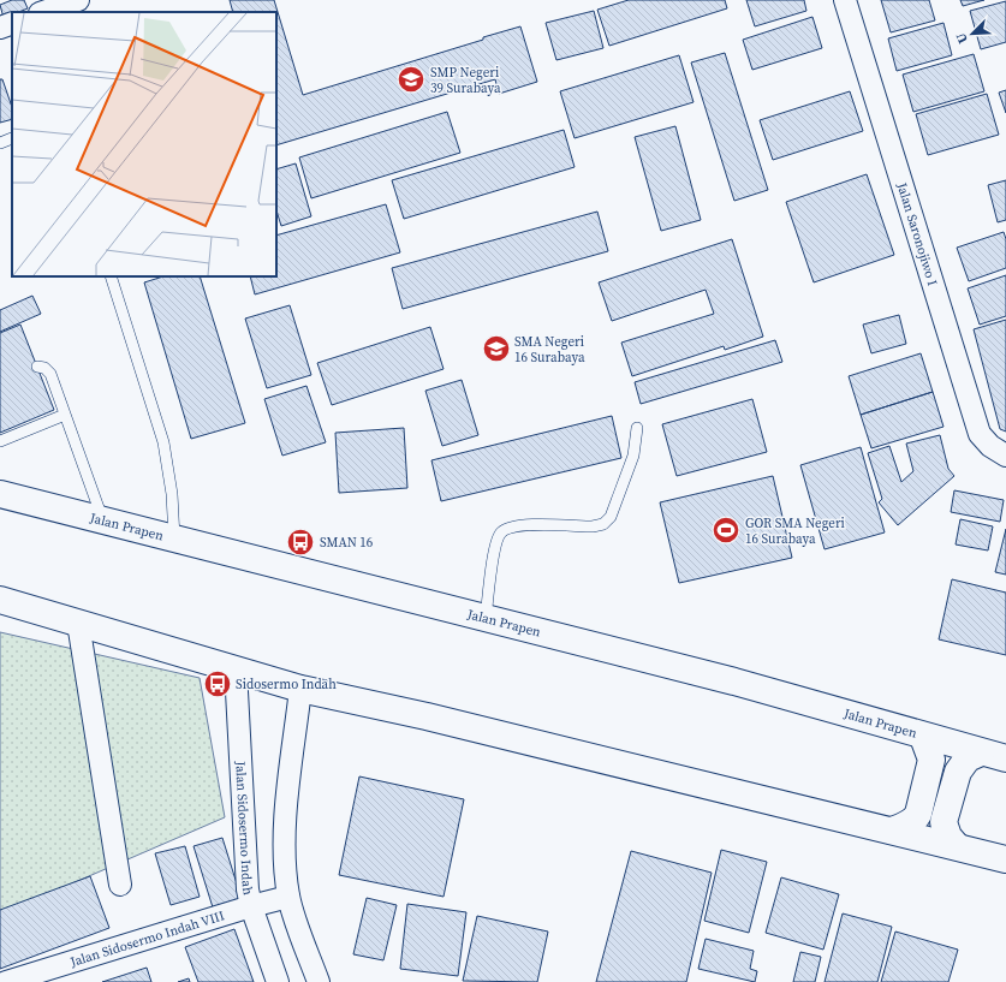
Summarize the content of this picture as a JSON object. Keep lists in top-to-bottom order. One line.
{"streets":{"main road":["Jalan Prapen"],"street":["Jalan Saronojiwo I","Jalan Sidosermo Indah","Jalan Sidosermo Indah VIII"]},"crossings":[["Jalan Sidosermo Indah","Jalan Sidosermo Indah VIII"]],"places":{"school or university":["SMP Negeri 39 Surabaya","SMA Negeri 16 Surabaya"],"sports":["GOR SMA Negeri 16 Surabaya"],"bus stop":["SMAN 16","Sidosermo Indah"]},"north":"bottom left"}
